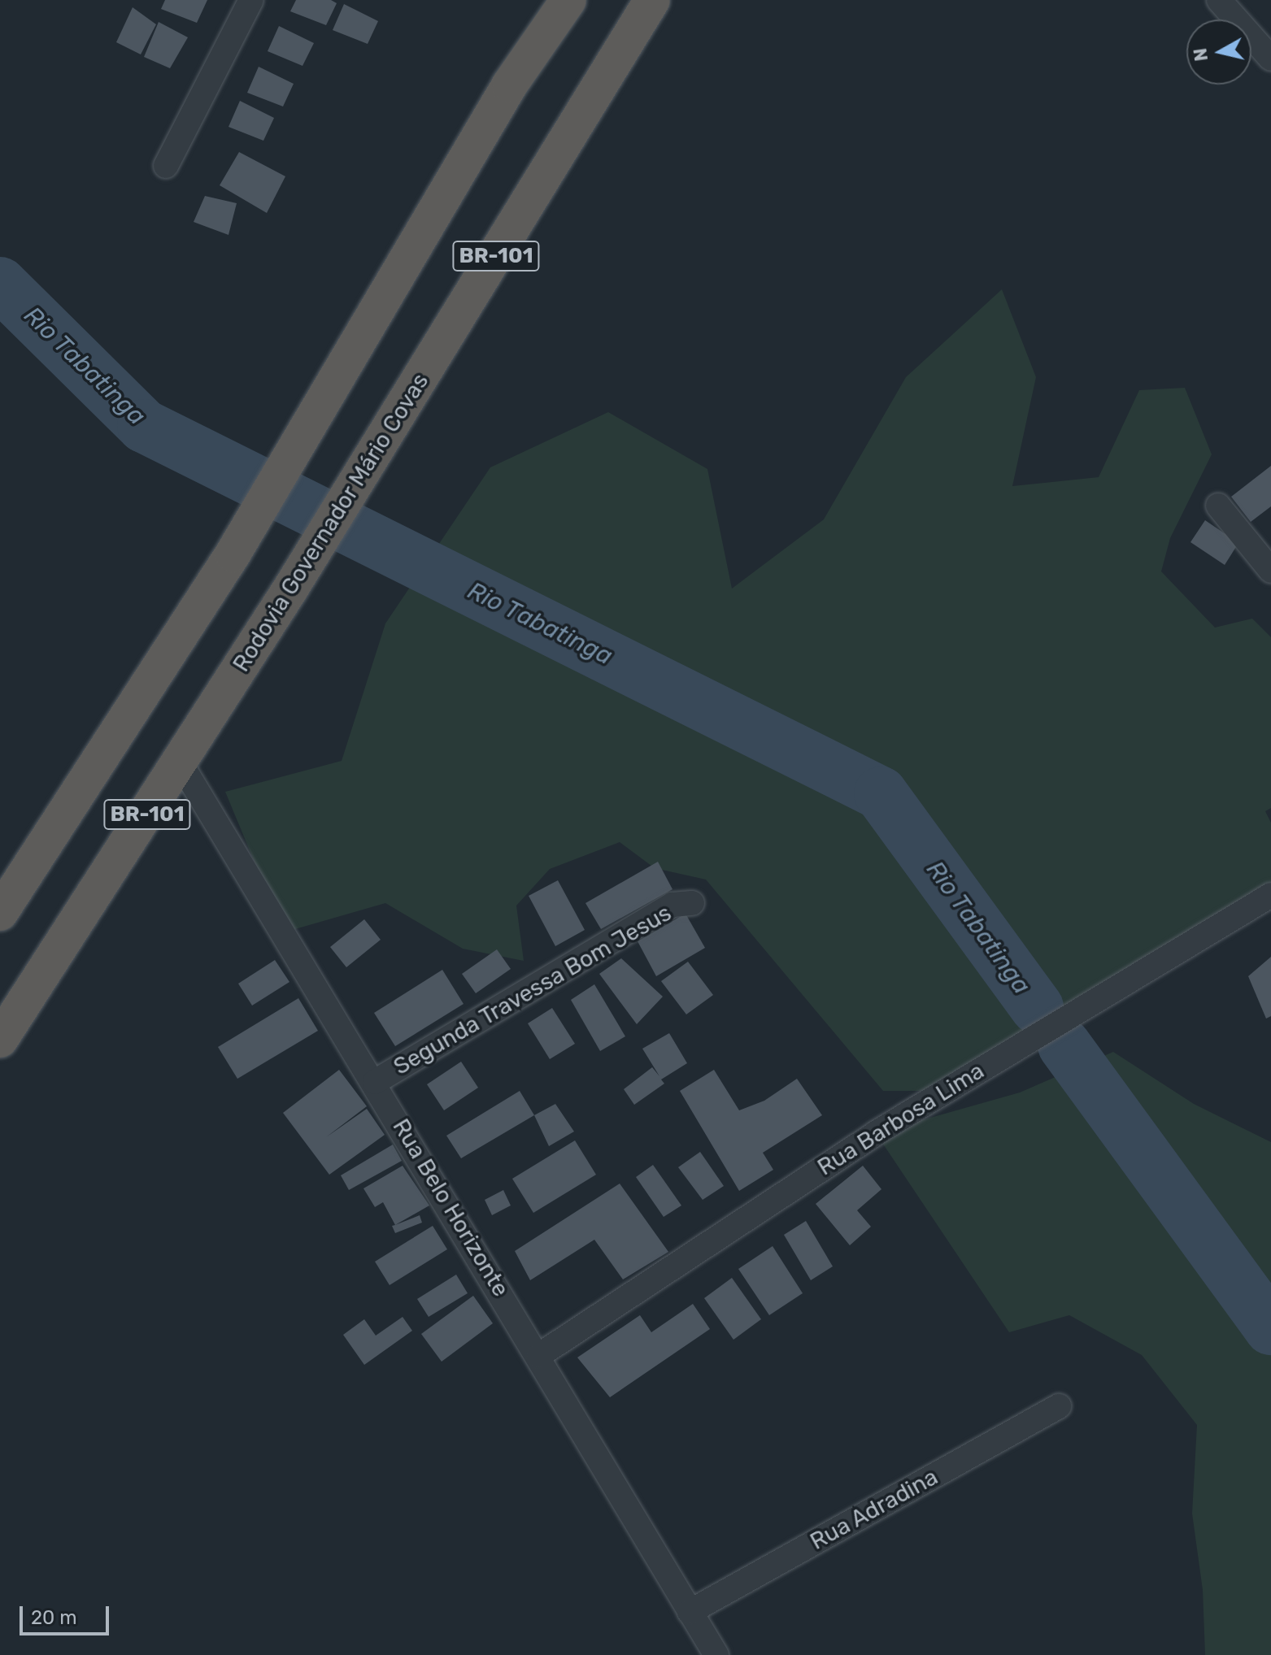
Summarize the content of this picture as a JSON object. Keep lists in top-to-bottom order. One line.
{"streets":{"highway":["BR-101","Rodovia Governador Mário Covas"],"street":["Segunda Travessa Bom Jesus","Rua Barbosa Lima","Rua Belo Horizonte","Rua Adradina"]},"crossings":[["Rodovia Governador Mário Covas","Rua Belo Horizonte"],["Segunda Travessa Bom Jesus","Rua Belo Horizonte"],["Rua Barbosa Lima","Rua Belo Horizonte"],["Rua Belo Horizonte","Rua Adradina"]],"water":["Rio Tabatinga"],"scale_bar":"20 m","north":"left"}
